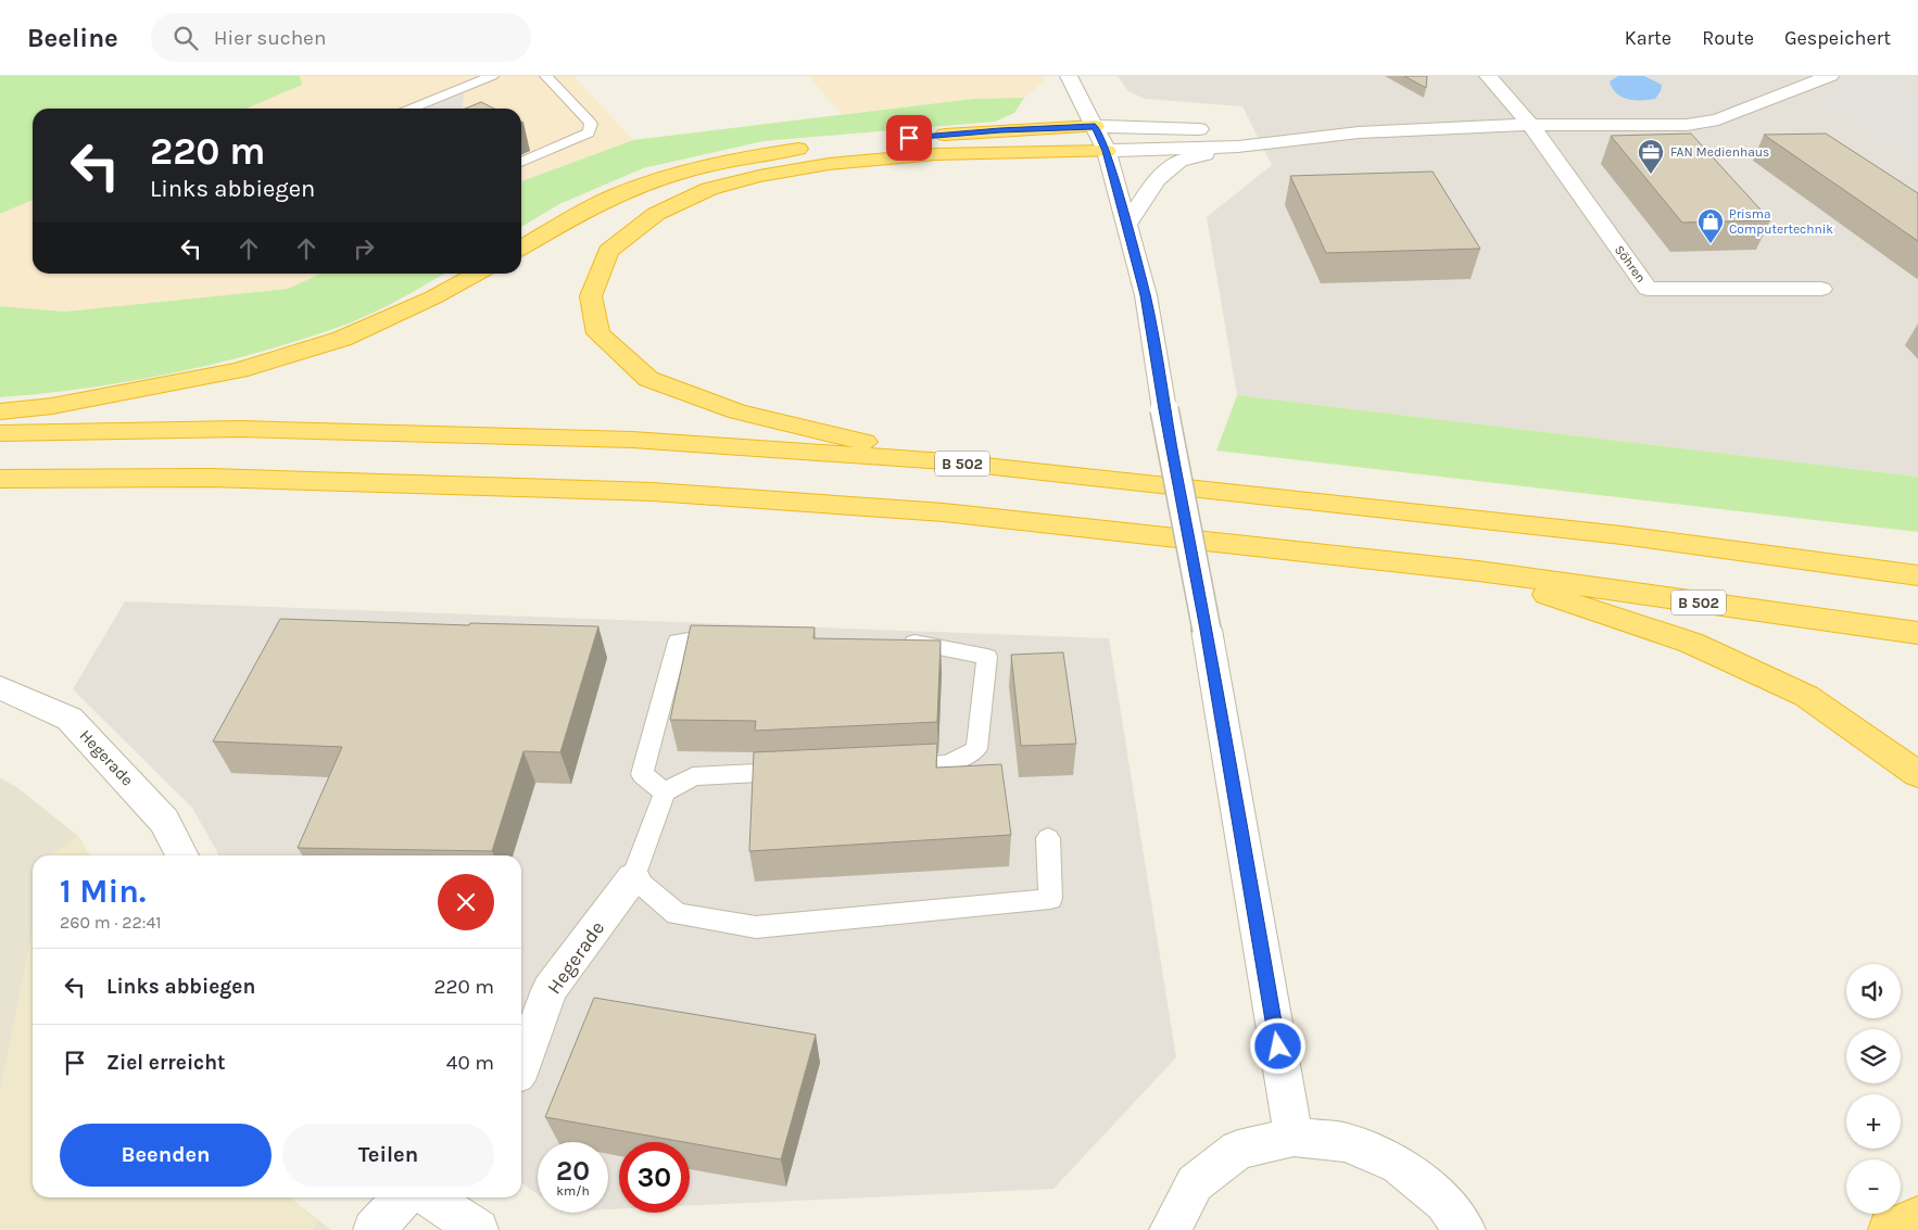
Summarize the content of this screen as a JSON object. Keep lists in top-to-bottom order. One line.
{"streets":{"highway":["B 502"],"street":["Söhren","Hegerade"]},"places":{"office":["FAN Medienhaus"],"shop":["Prisma Computertechnik"]},"page":{"header":"Beeline","search":"Hier suchen","nav":["Karte","Route","Gespeichert"],"turn":["220 m","Links abbiegen"],"heading":["1 Min.","260 m · 22:41"],"list":[{"name":"Links abbiegen","value":"220 m"},{"name":"Ziel erreicht","value":"40 m"}],"map_buttons":["+","−"],"buttons":["Beenden","Teilen"],"speed":"20 km/h","limit":"30"}}
